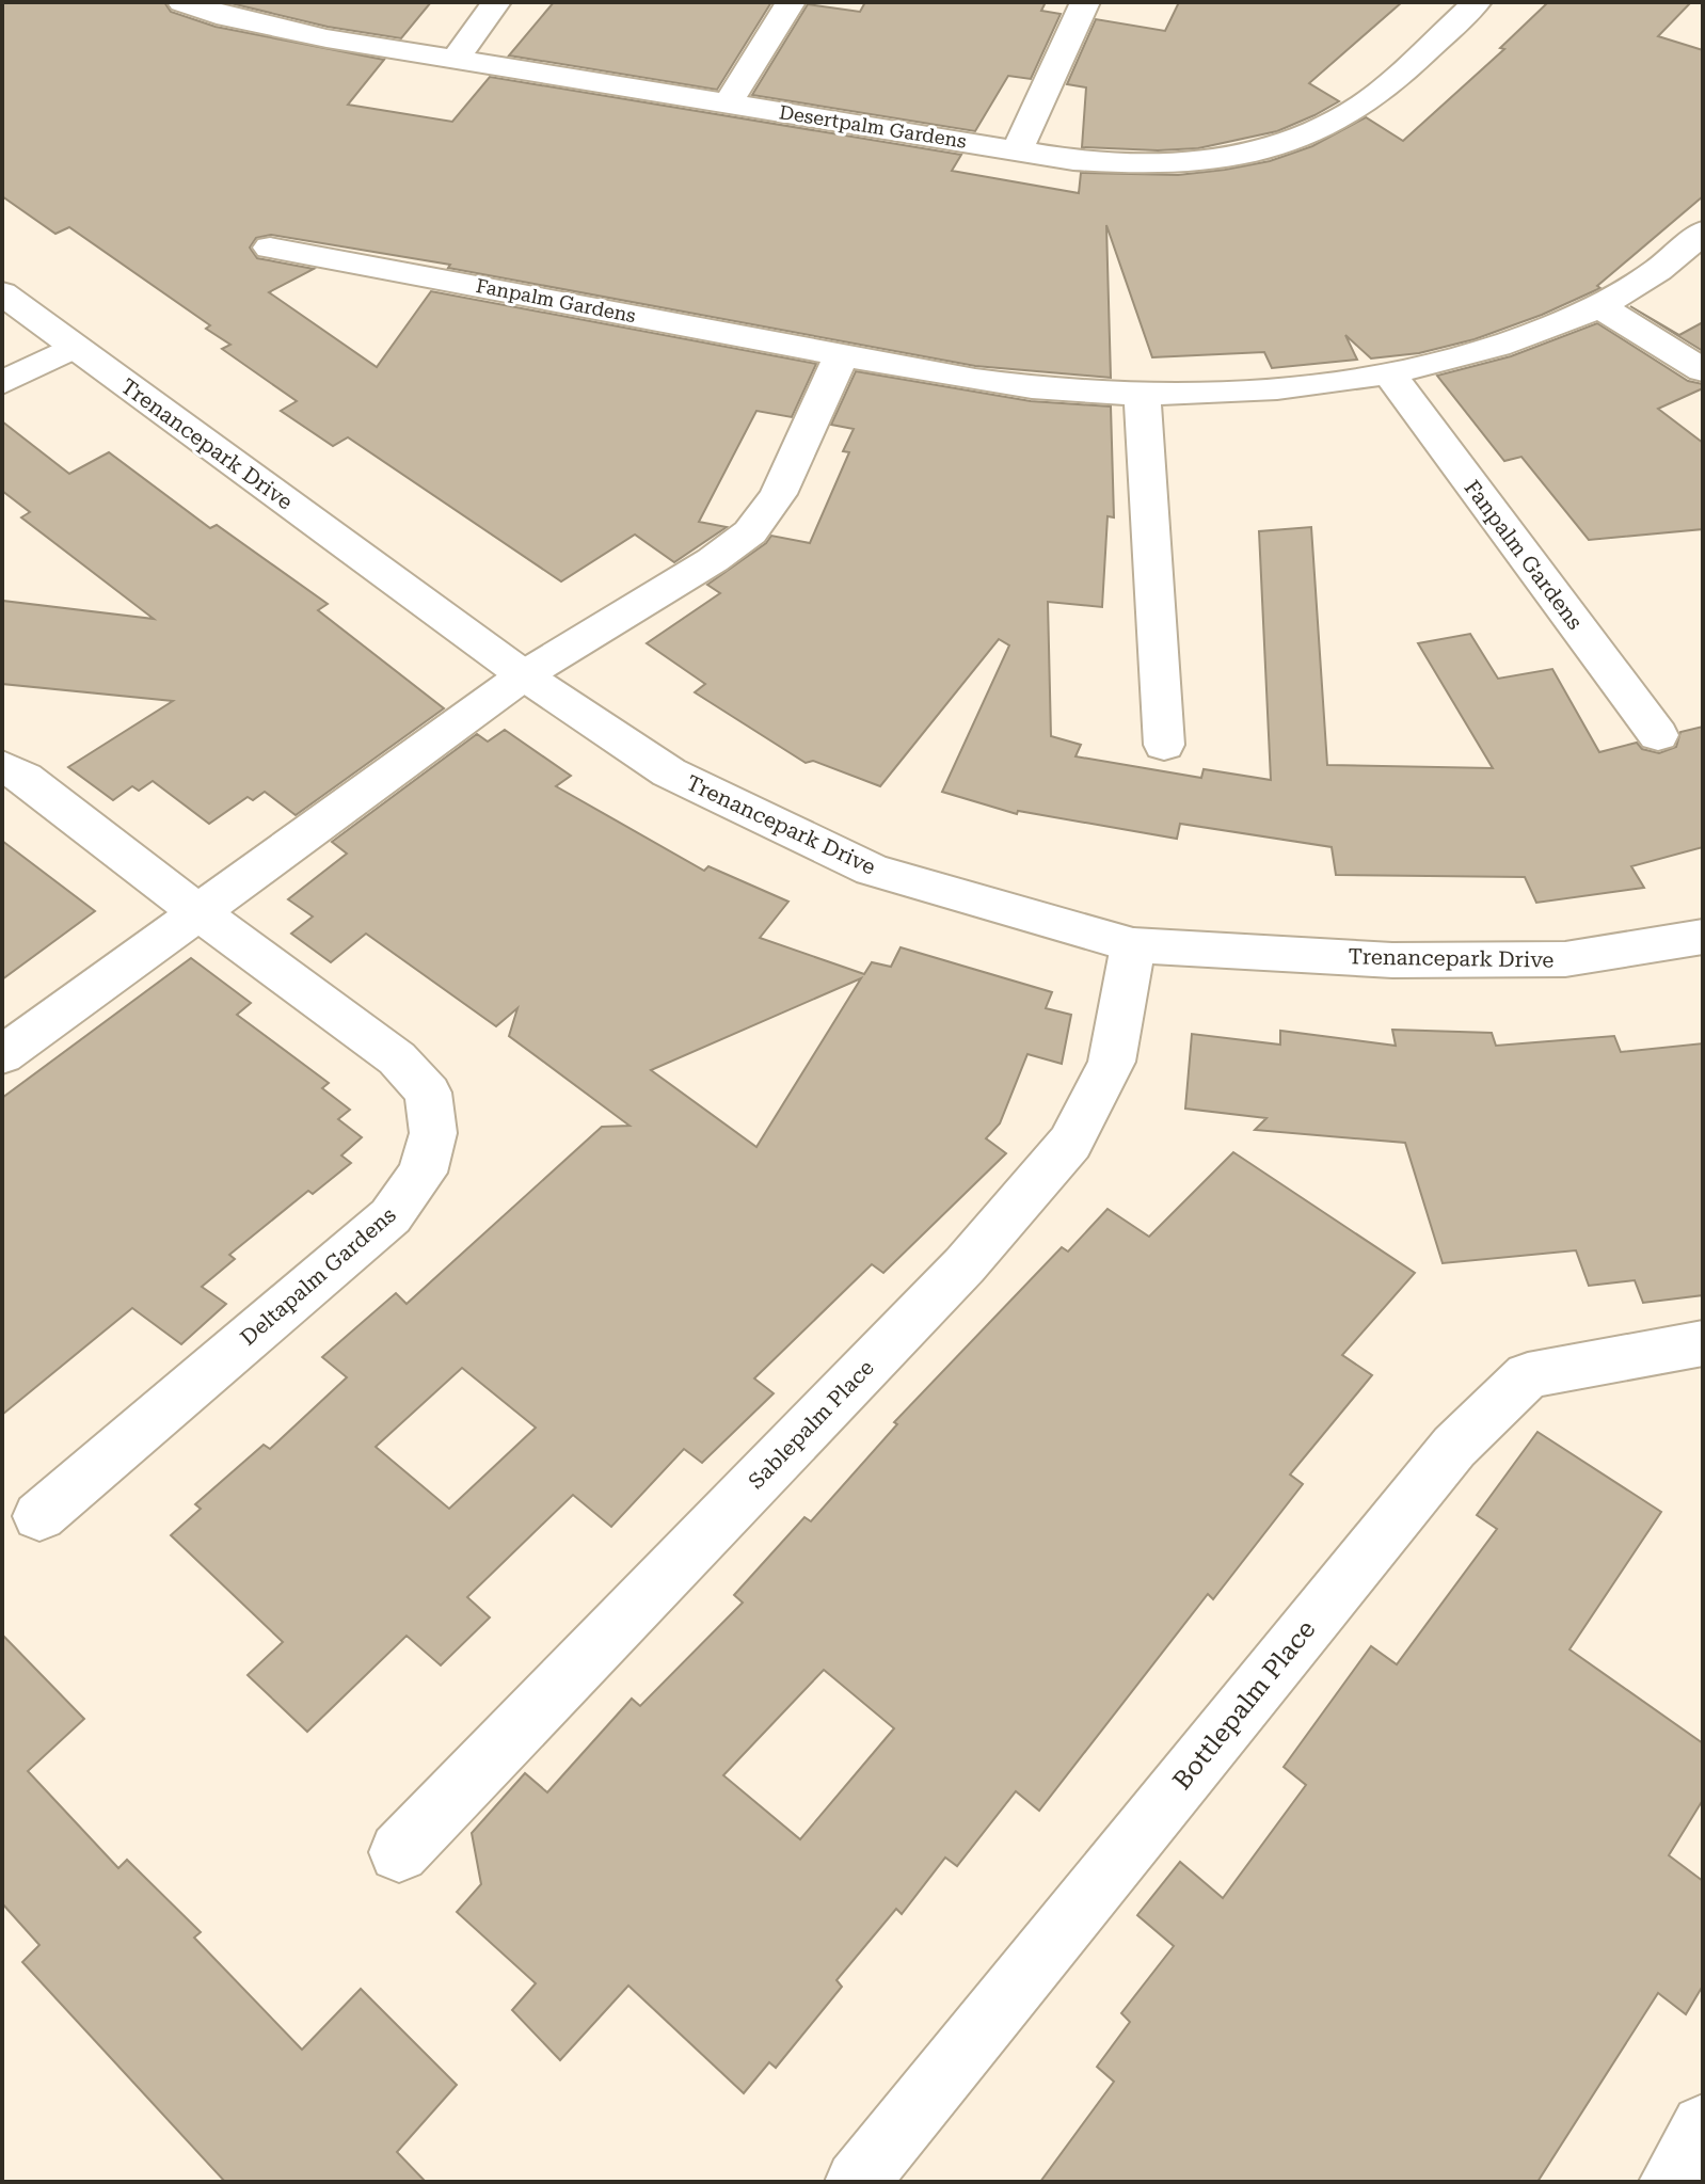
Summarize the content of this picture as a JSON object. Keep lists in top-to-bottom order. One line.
{"streets":{"street":["Desertpalm Gardens","Fanpalm Gardens","Trenancepark Drive","Deltapalm Gardens","Sablepalm Place","Bottlepalm Place"]},"crossings":[["Trenancepark Drive","Sablepalm Place"]]}
